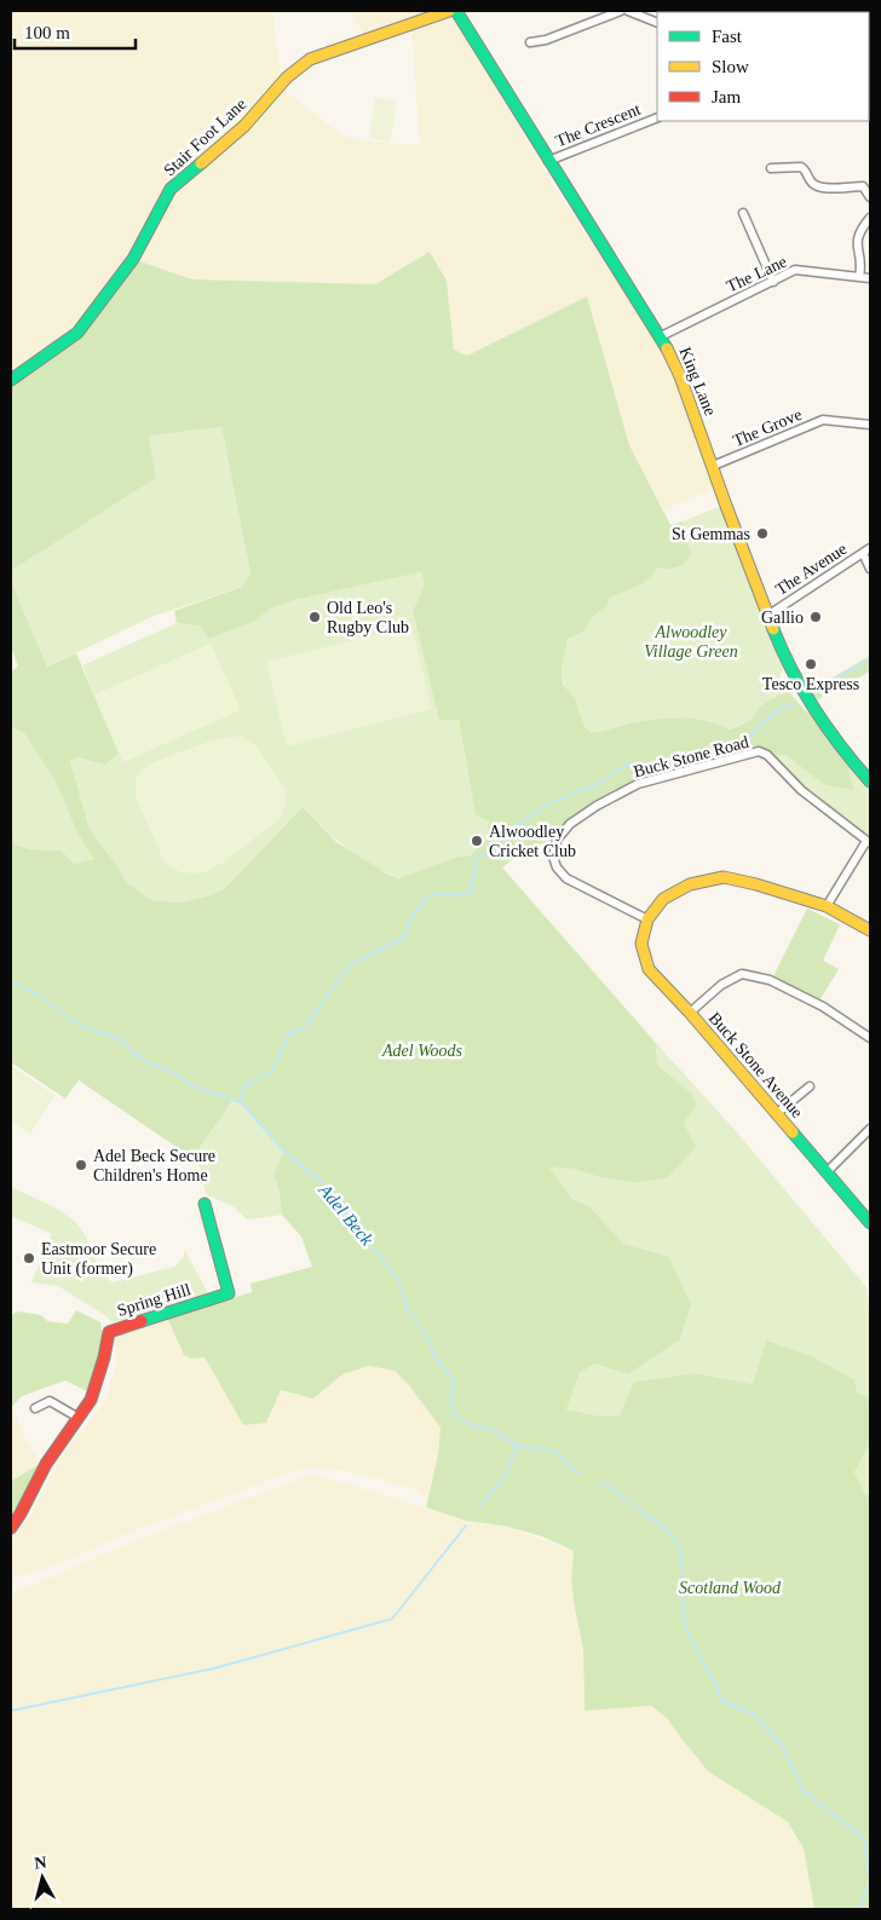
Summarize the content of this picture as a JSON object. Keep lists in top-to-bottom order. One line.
{"streets":{"street":["The Crescent","Stair Foot Lane","The Lane","King Lane","The Grove","The Avenue","Buck Stone Road","Buck Stone Avenue","Spring Hill"]},"crossings":[["The Crescent","King Lane"],["The Lane","King Lane"],["King Lane","The Grove"],["King Lane","The Avenue"],["Buck Stone Road","Buck Stone Avenue"]],"water":["Adel Beck"],"parks":["Alwoodley Village Green","Adel Woods","Scotland Wood"],"places":["St Gemmas","Old Leo's Rugby Club","Gallio","Tesco Express","Alwoodley Cricket Club","Adel Beck Secure Children's Home","Eastmoor Secure Unit (former)"],"legend":["Fast","Slow","Jam"],"scale_bar":"100 m","north":"top"}
